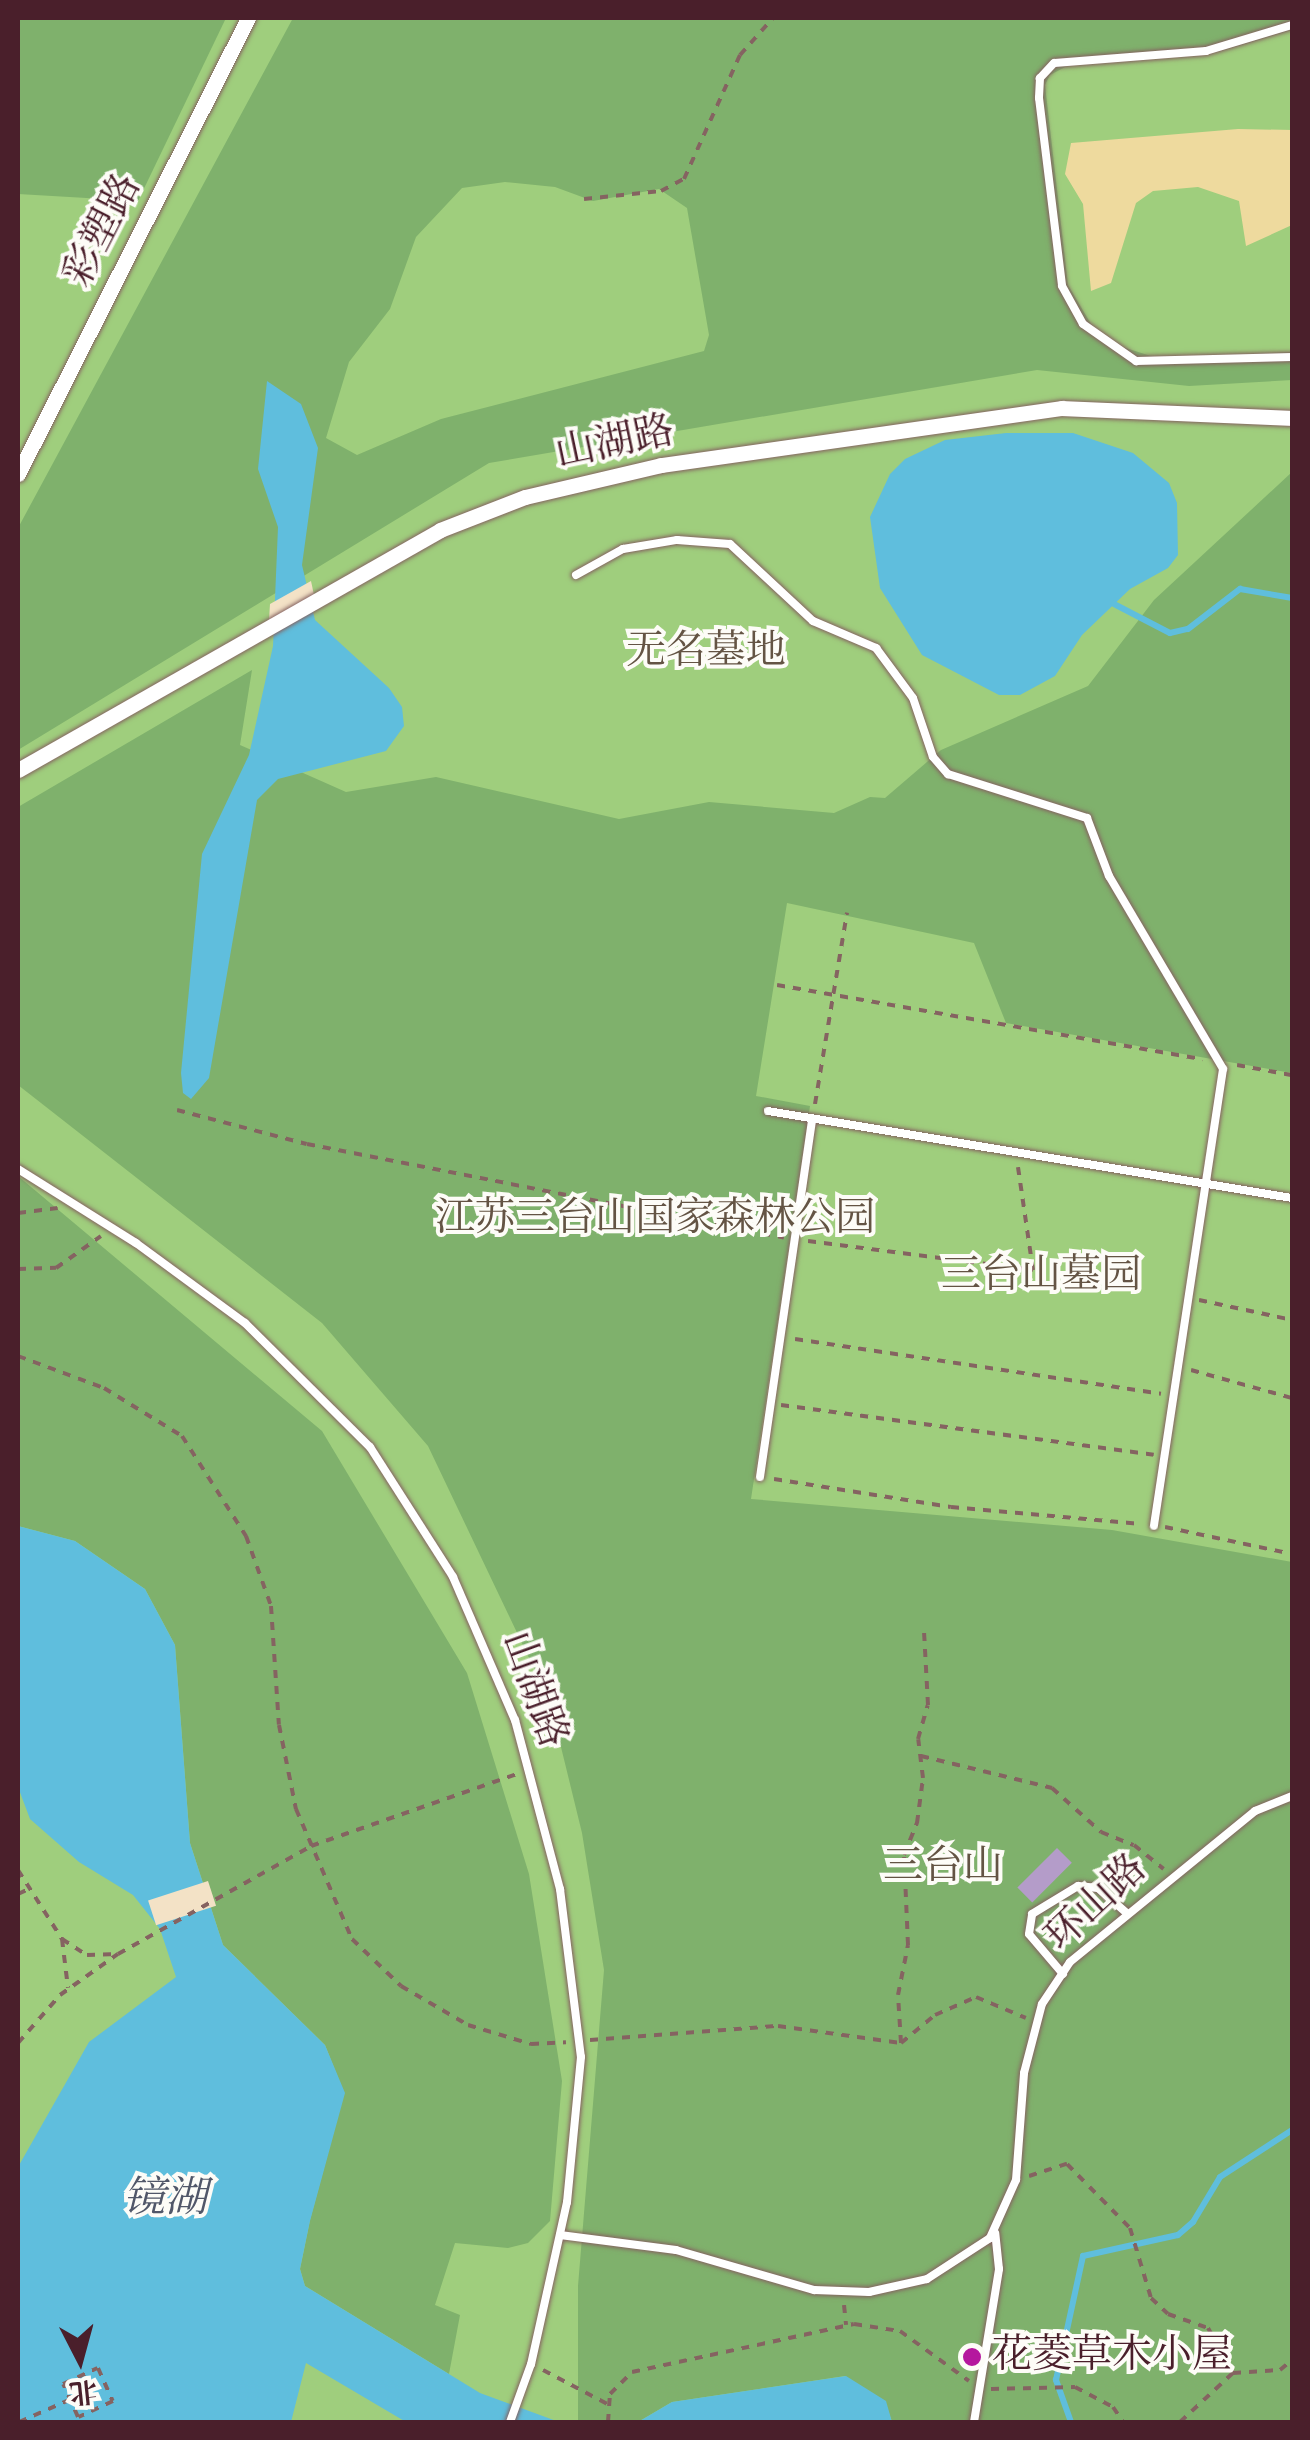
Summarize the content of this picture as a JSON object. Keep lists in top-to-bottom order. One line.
{"streets":{"street":["彩塑路","山湖路"],"lane":["环山路"]},"crossings":[["山湖路","环山路"]],"water":["镜湖"],"parks":["无名墓地","江苏三台山国家森林公园","三台山墓园","三台山"],"places":["花菱草木小屋"],"north":"bottom"}
